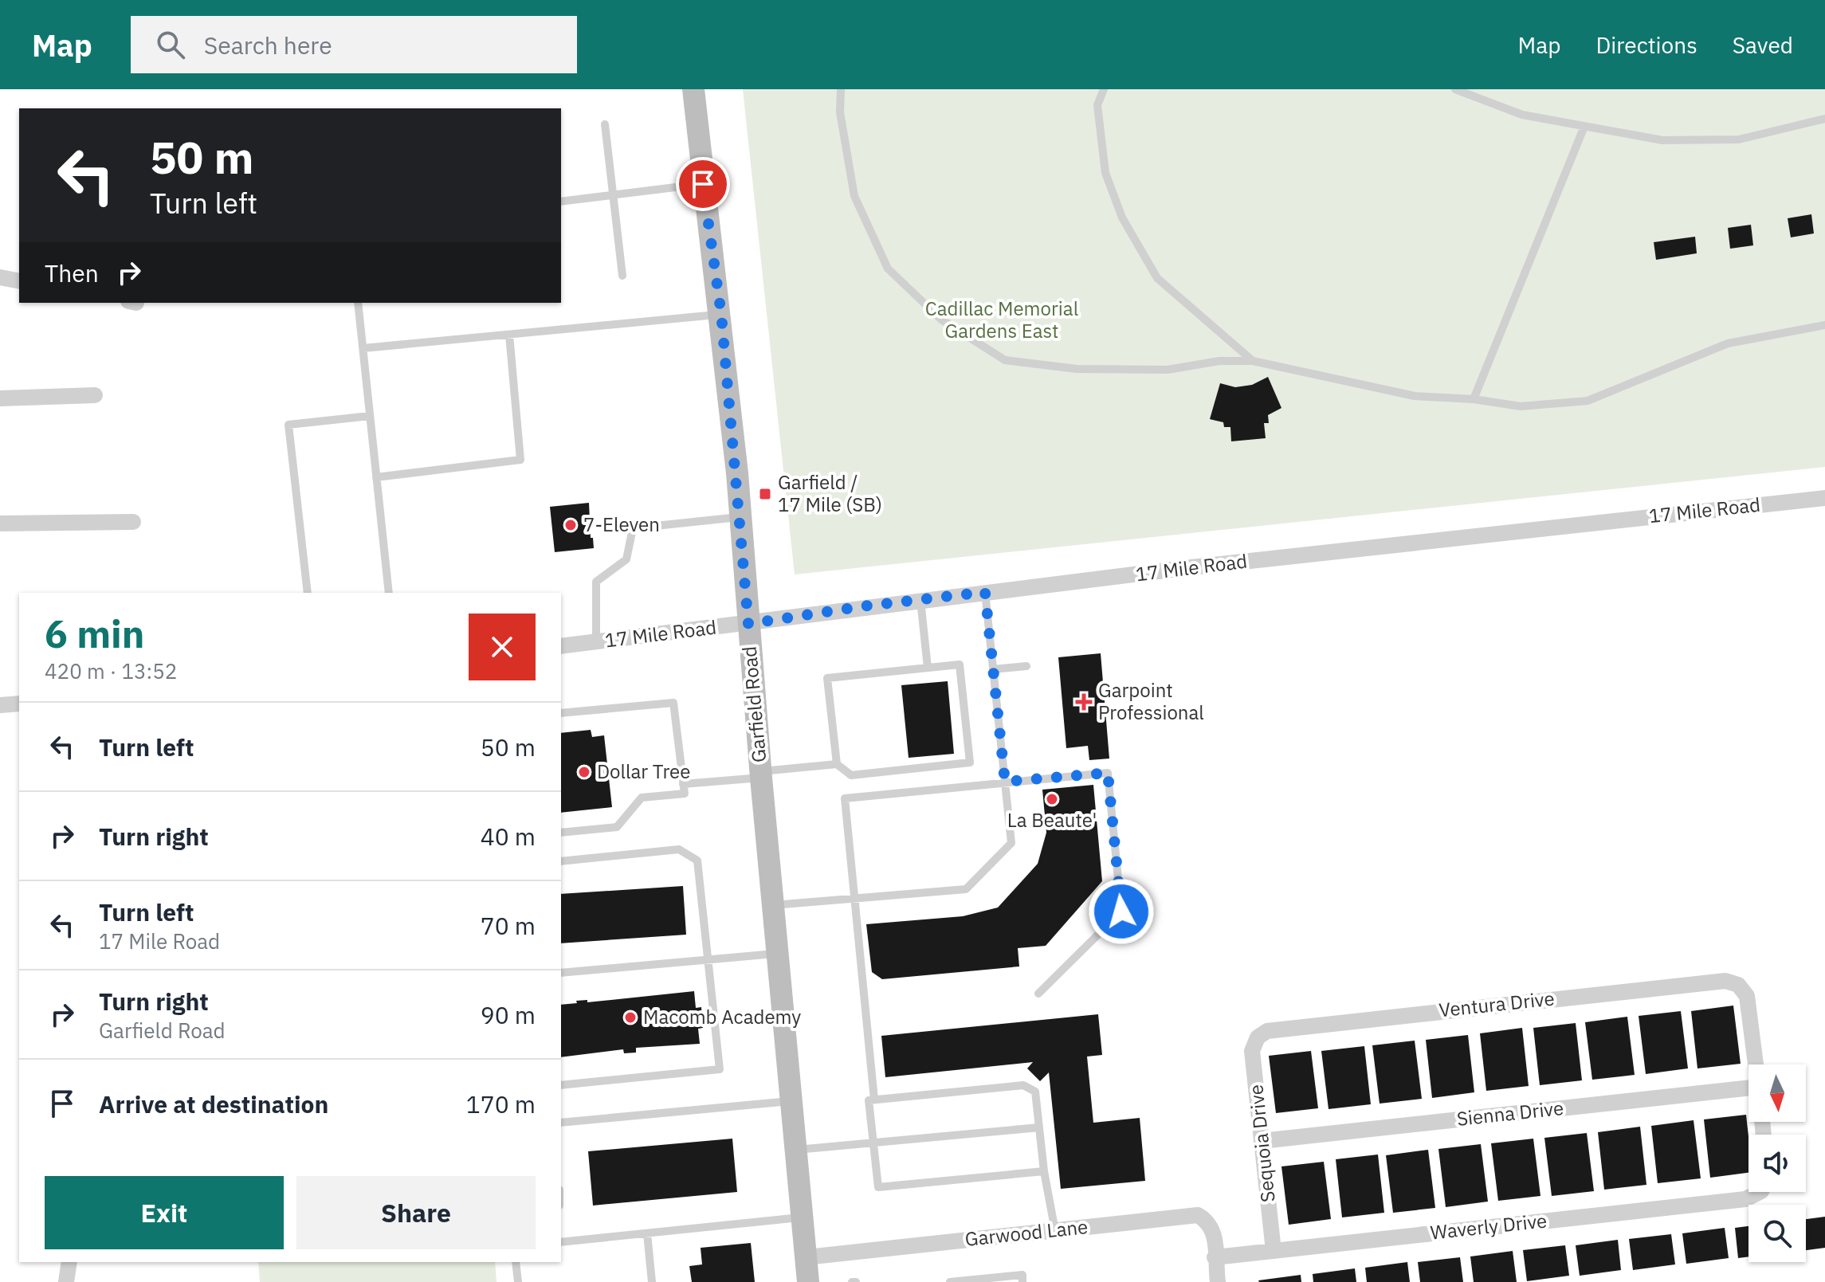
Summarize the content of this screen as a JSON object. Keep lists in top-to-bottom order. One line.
{"streets":{"main road":["Garfield Road"],"street":["17 Mile Road","Ventura Drive","Sienna Drive","Sequoia Drive","Waverly Drive","Garwood Lane"]},"crossings":[["17 Mile Road","Garfield Road"],["Garfield Road","Garwood Lane"],["Ventura Drive","Sequoia Drive"],["Sienna Drive","Sequoia Drive"],["Sequoia Drive","Waverly Drive"],["Waverly Drive","Garwood Lane"]],"parks":["Cadillac Memorial Gardens East"],"places":{"transit":["Garfield / 17 Mile (SB)"],"other":["7-Eleven","Dollar Tree","La Beaute'","Macomb Academy"],"health":["Garpoint Professional"]},"north":"bottom","page":{"header":"Map","search":"Search here","nav":["Map","Directions","Saved"],"turn":["50 m","Turn left"],"then":"Then","heading":["6 min","420 m · 13:52"],"list":[{"name":"Turn left","value":"50 m"},{"name":"Turn right","value":"40 m"},{"name":"Turn left","note":"17 Mile Road","value":"70 m"},{"name":"Turn right","note":"Garfield Road","value":"90 m"},{"name":"Arrive at destination","value":"170 m"}],"buttons":["Exit","Share"]}}
